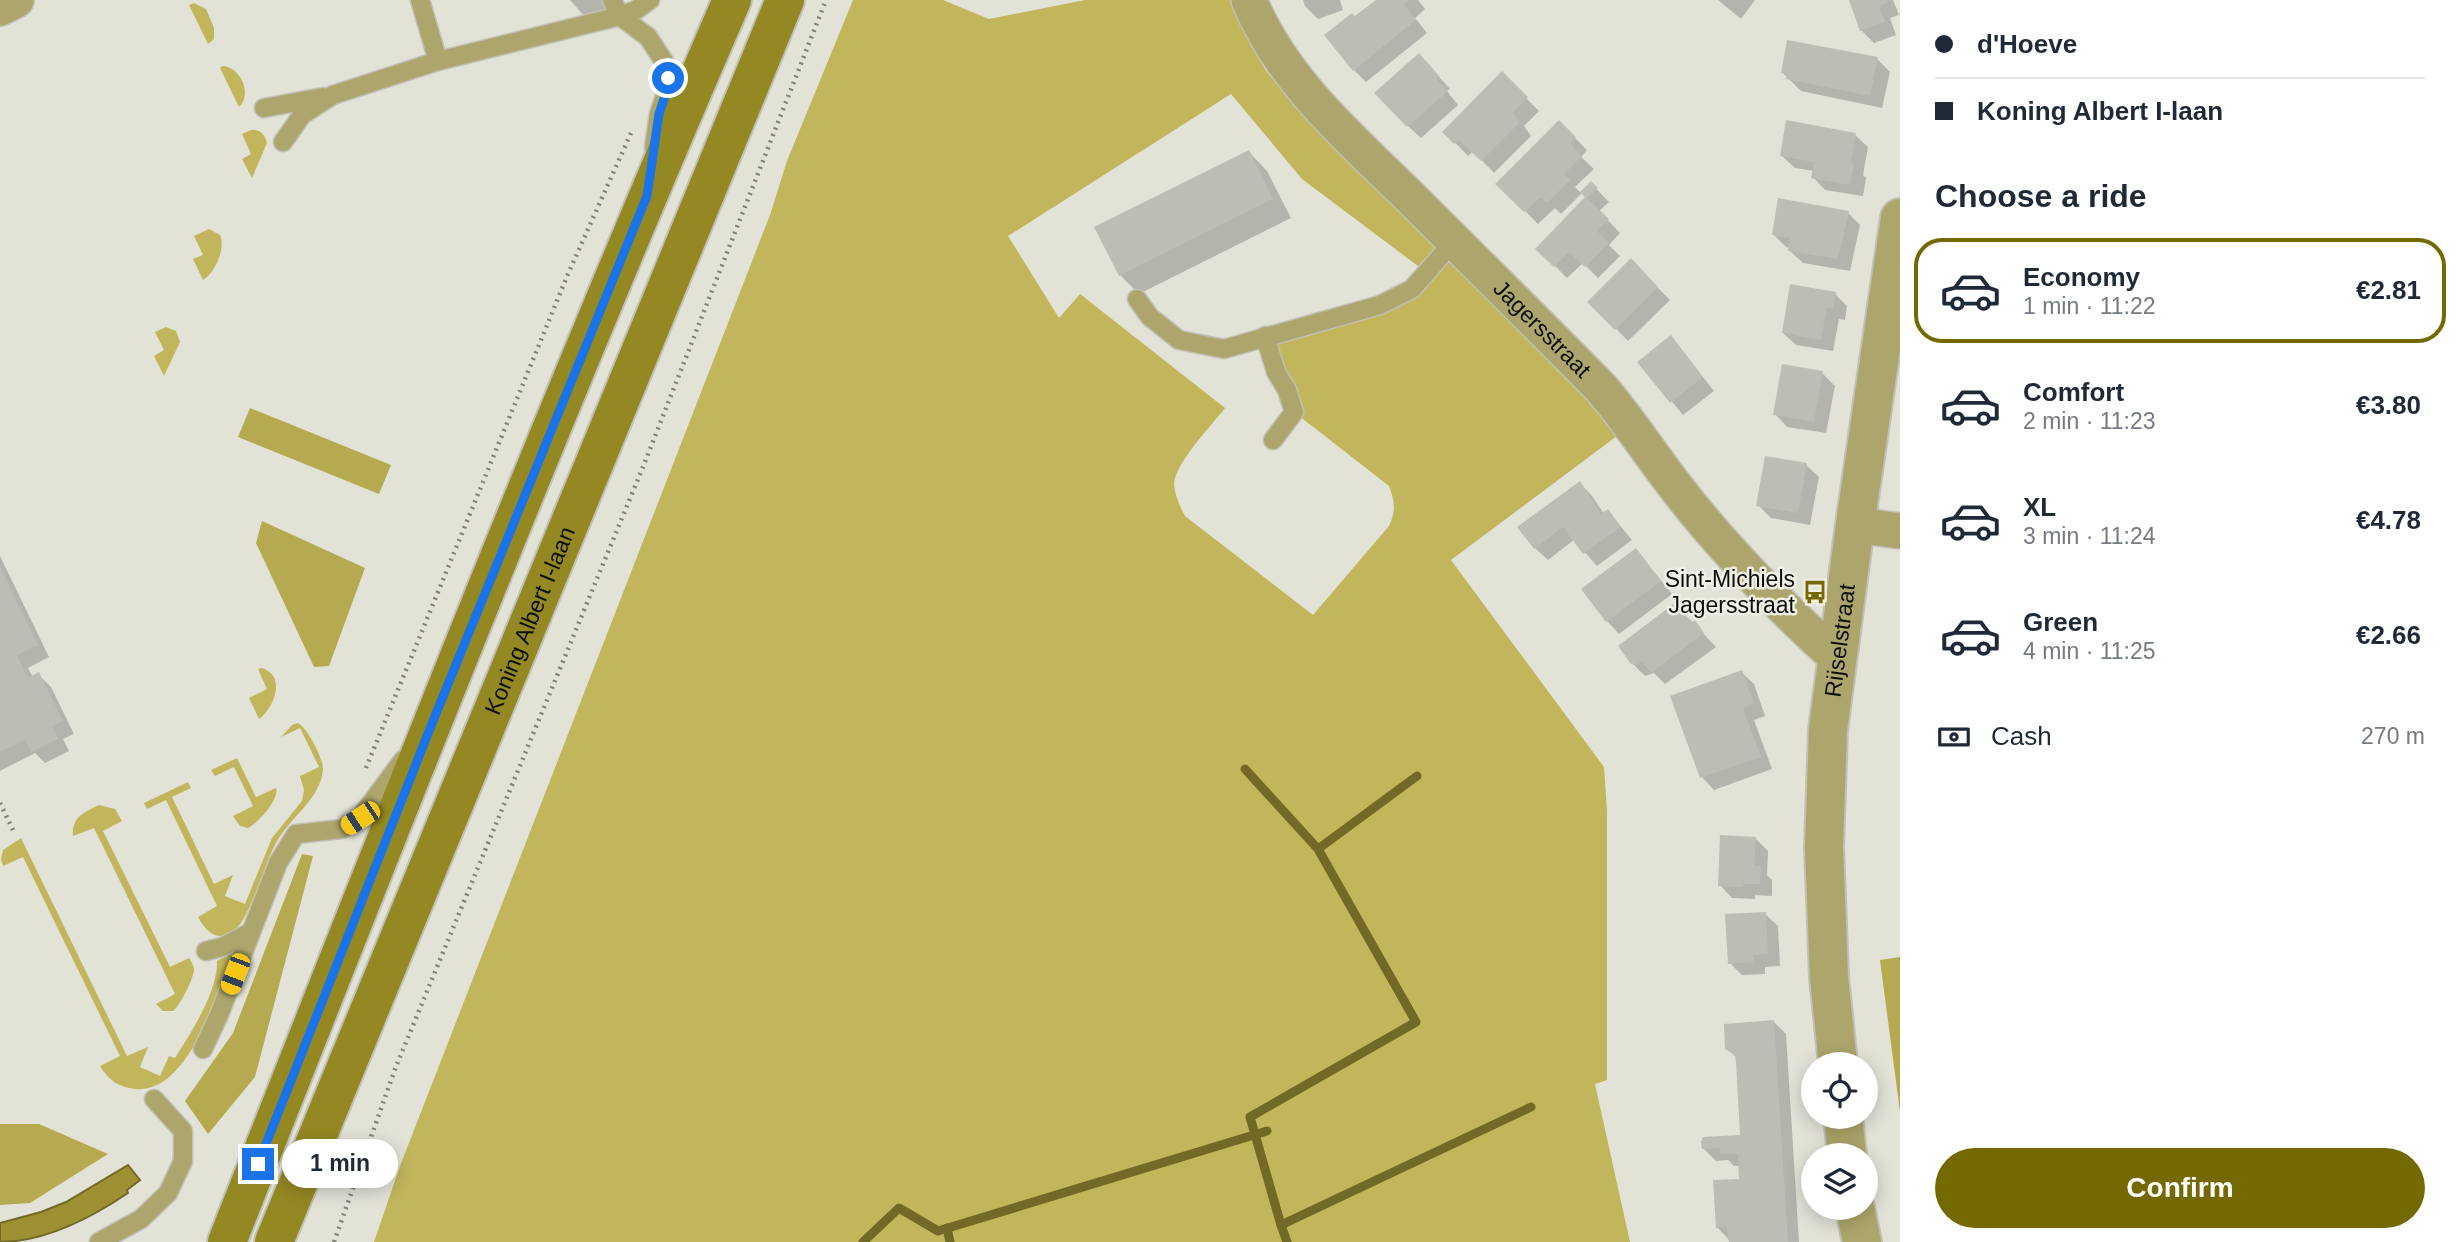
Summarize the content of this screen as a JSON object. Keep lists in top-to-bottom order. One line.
{"streets":{"main road":["Koning Albert I-laan"],"street":["Jagersstraat","Rijselstraat"]},"crossings":[["Jagersstraat","Rijselstraat"]],"places":{"bus stop":["Sint-Michiels Jagersstraat"]},"page":{"banner":["d'Hoeve","Koning Albert I-laan"],"heading":"Choose a ride","list":[{"name":"Economy","note":"1 min · 11:22","value":"€2.81"},{"name":"Comfort","note":"2 min · 11:23","value":"€3.80"},{"name":"XL","note":"3 min · 11:24","value":"€4.78"},{"name":"Green","note":"4 min · 11:25","value":"€2.66"}],"pay":["Cash","270 m"],"buttons":"Confirm","bubble":"1 min"}}
